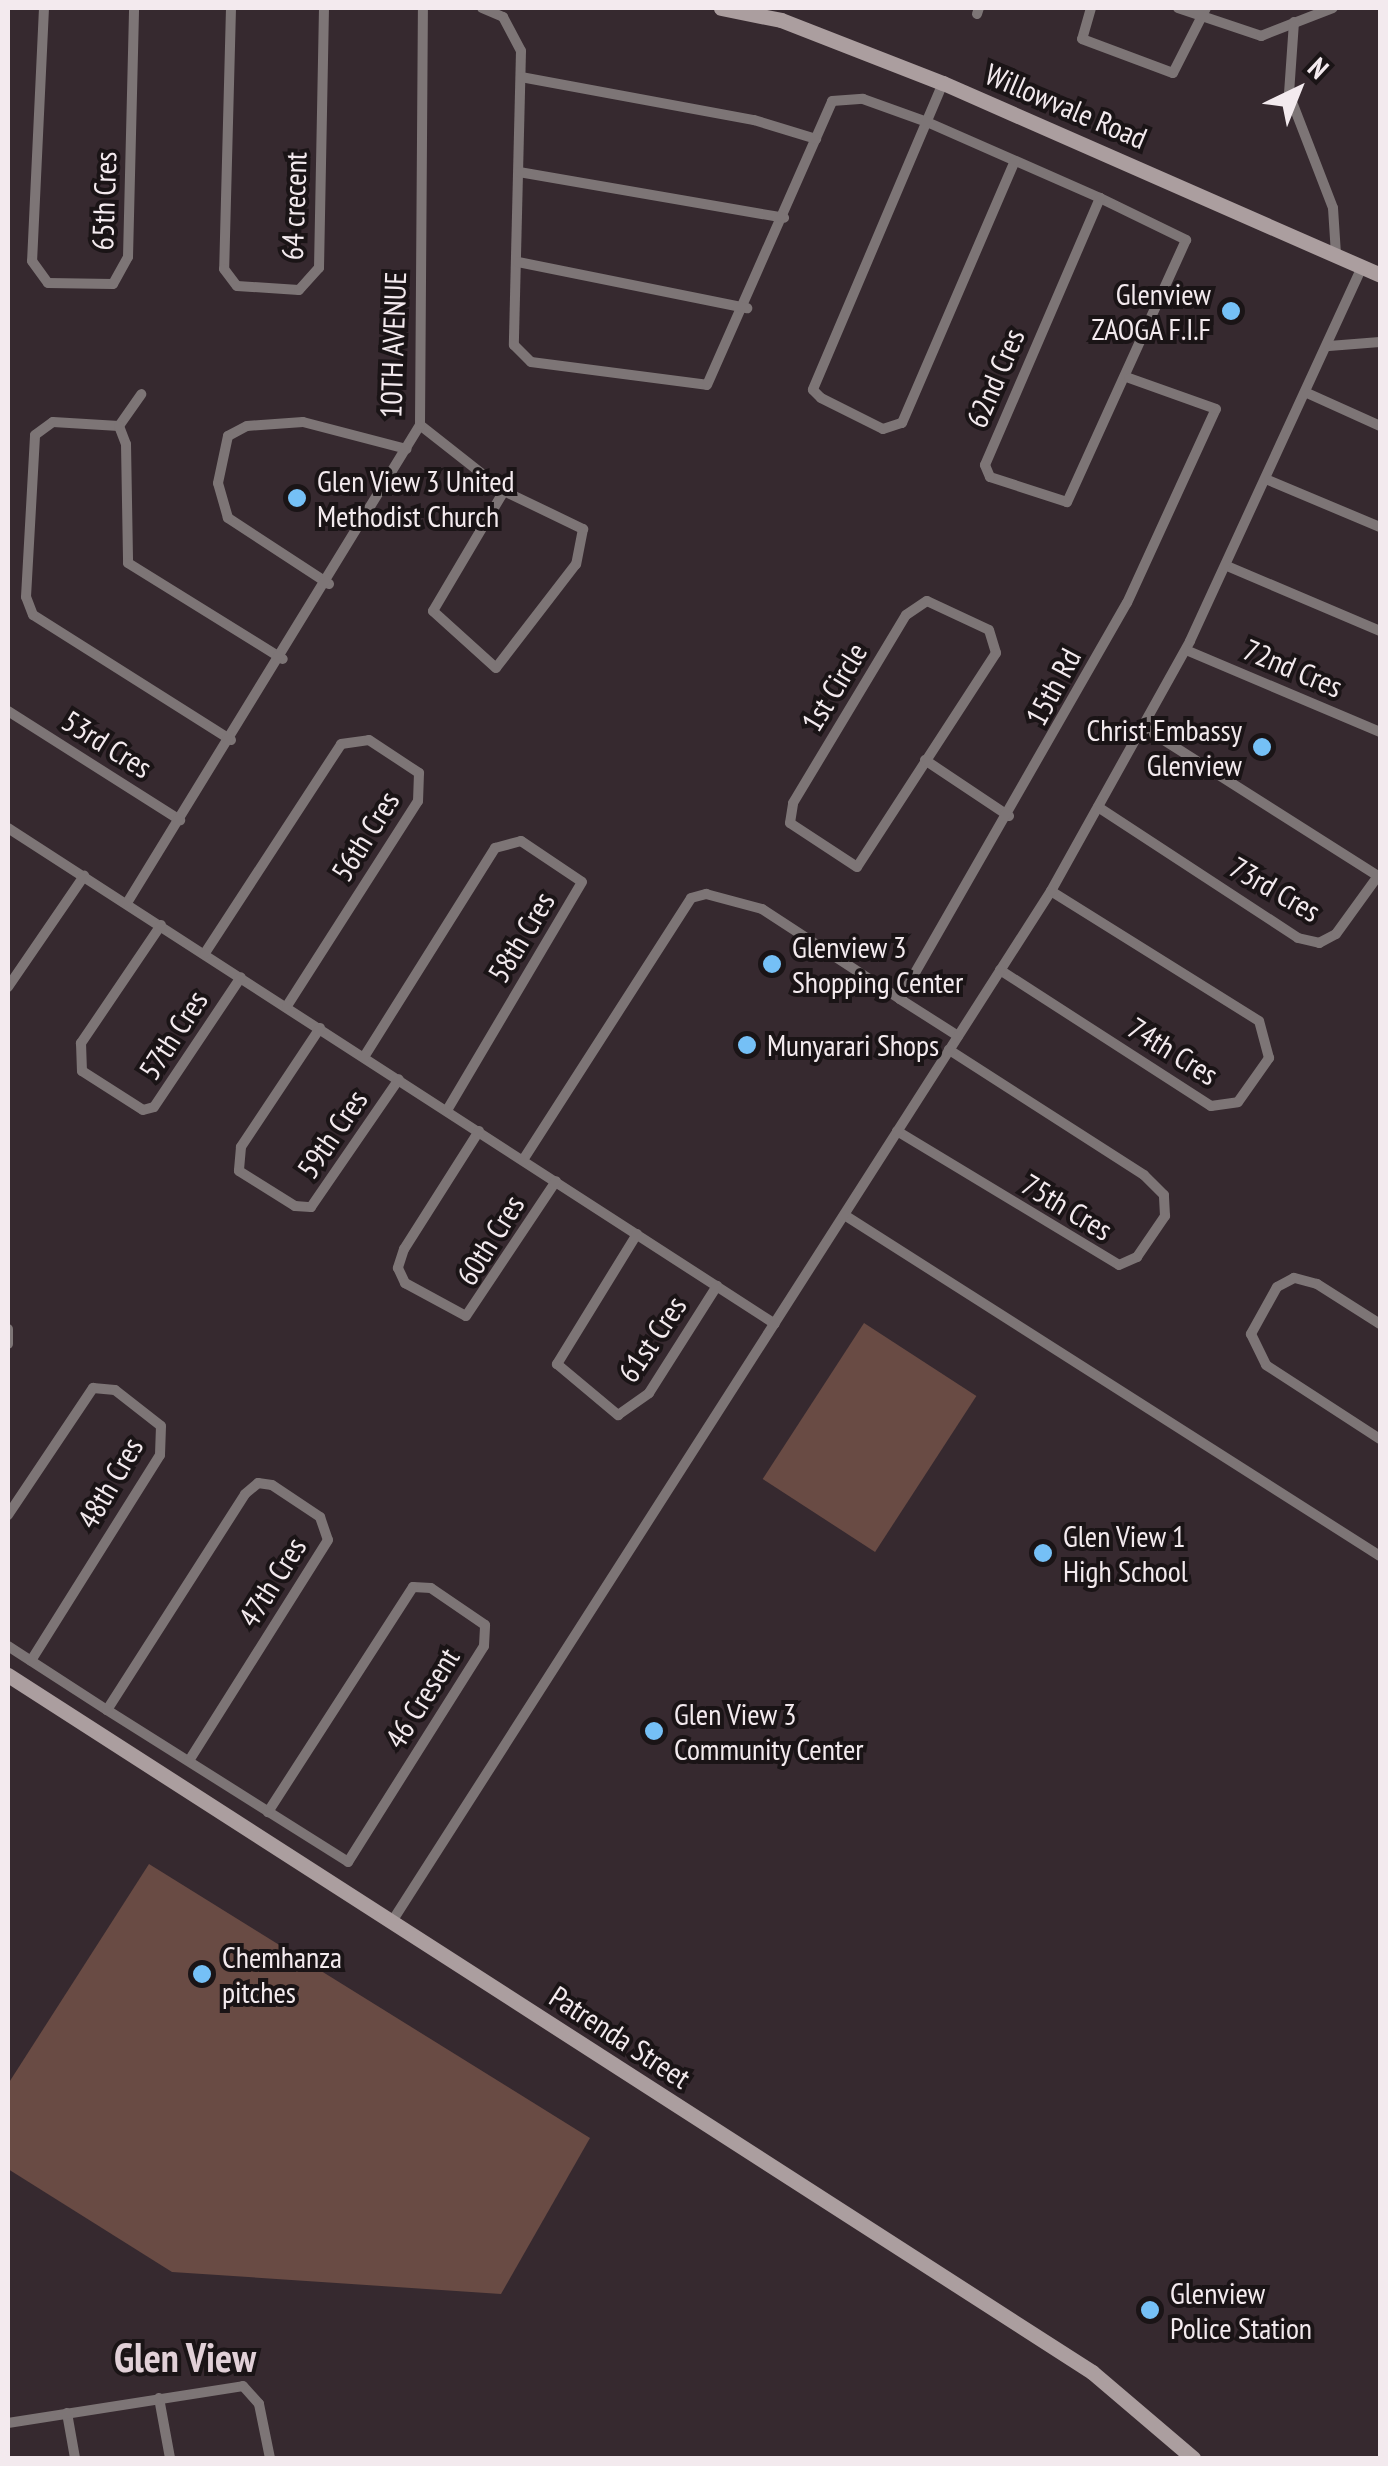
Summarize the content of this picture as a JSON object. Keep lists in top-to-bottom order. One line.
{"streets":{"street":["Willowvale Road","65th Cres","64 crecent","10TH AVENUE","62nd Cres","72nd Cres","1st Circle","15th Rd","53rd Cres","56th Cres","73rd Cres","58th Cres","57th Cres","74th Cres","59th Cres","75th Cres","60th Cres","61st Cres","48th Cres","47th Cres","46 Cresent","Patrenda Street"]},"crossings":[["10TH AVENUE","53rd Cres"],["62nd Cres","15th Rd"]],"districts":["Glen View"],"places":["Glenview ZAOGA F.I.F","Glen View 3 United Methodist Church","Christ Embassy Glenview","Glenview 3 Shopping Center","Munyarari Shops","Glen View 1 High School","Glen View 3 Community Center","Chemhanza pitches","Glenview Police Station"],"north":"top right"}
